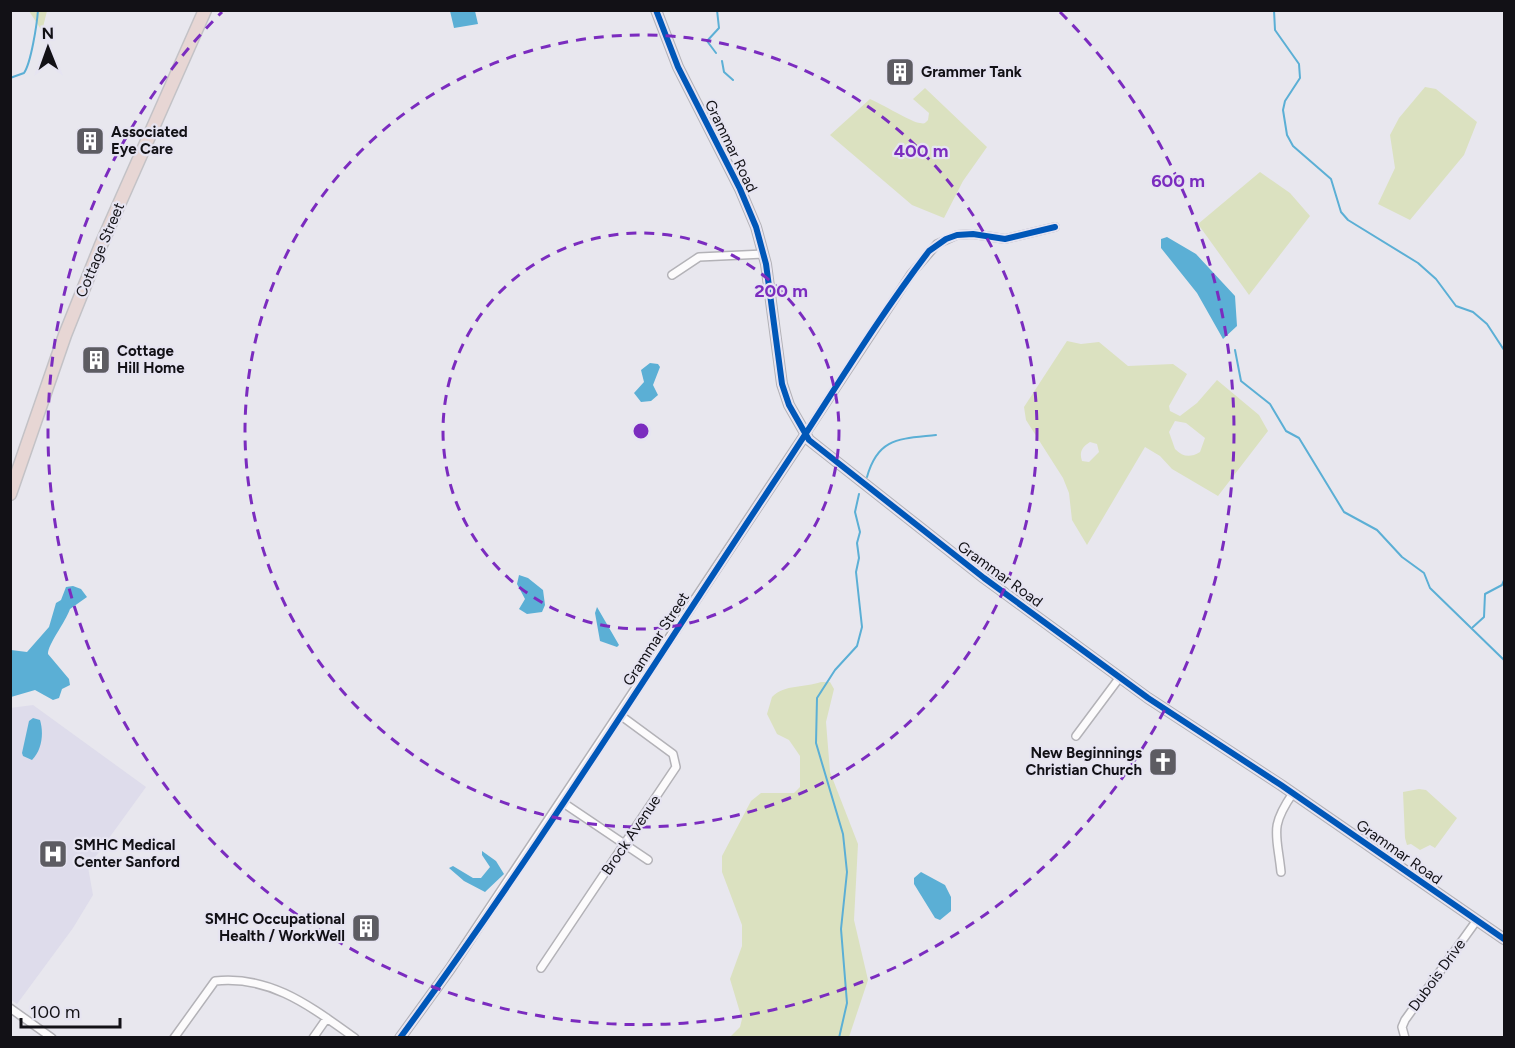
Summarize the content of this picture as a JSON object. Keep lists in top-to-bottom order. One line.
{"streets":{"highway":["Cottage Street"],"street":["Grammar Road","Grammar Street","Brock Avenue","Dubois Drive"]},"crossings":[["Grammar Road","Grammar Street"],["Grammar Road","Dubois Drive"],["Grammar Street","Brock Avenue"]],"places":{"building":["Grammer Tank","Associated Eye Care","Cottage Hill Home","SMHC Occupational Health / WorkWell"],"church":["New Beginnings Christian Church"],"hospital":["SMHC Medical Center Sanford"]},"scale_bar":"100 m","north":"top","rings":["400 m","600 m","200 m"]}
